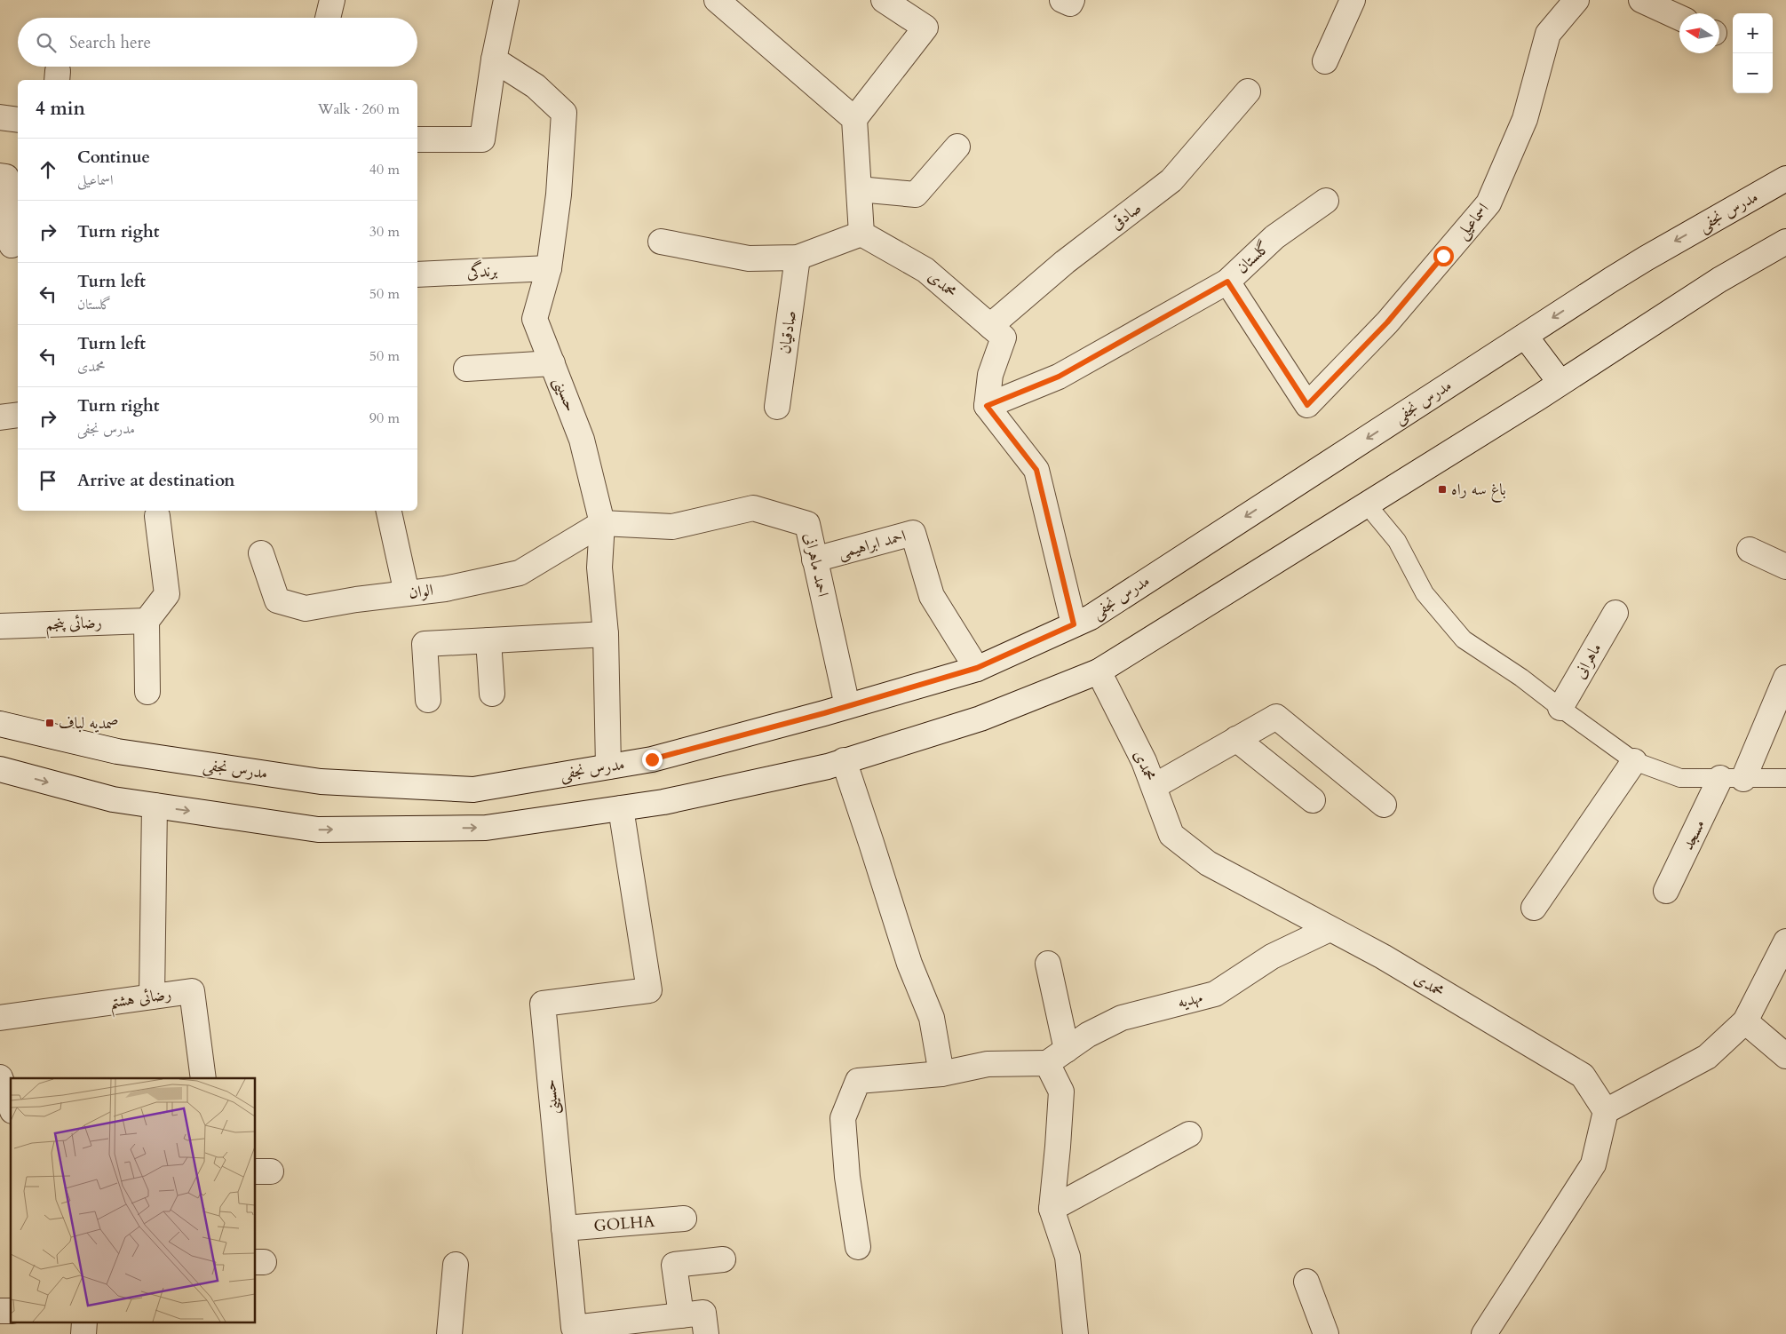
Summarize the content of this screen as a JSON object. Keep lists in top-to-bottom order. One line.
{"streets":{"street":["مدرس نجفی","صادقی","اسماعیلی","گلستان","برندگی","محمدی","صادقیان","حسینی","احمد ابراهیمی","احمد ماهرانی","الوان","رضائی پنجم","ماهرانی","مسجد","رضائی هشتم","مهدیه","GOLHA"]},"crossings":[["مدرس نجفی","حسینی"],["مدرس نجفی","احمد ابراهیمی"],["مدرس نجفی","احمد ماهرانی"],["صادقی","محمدی"],["اسماعیلی","گلستان"],["گلستان","محمدی"],["برندگی","حسینی"],["محمدی","مهدیه"],["حسینی","احمد ماهرانی"],["حسینی","الوان"],["حسینی","GOLHA"],["احمد ابراهیمی","احمد ماهرانی"],["احمد ماهرانی","الوان"]],"places":{"transit":["باغ سه راه","صمدیه لباف"]},"north":"left","page":{"map_buttons":["+","−"],"search":"Search here","heading":["4 min","Walk · 260 m"],"list":[["Continue","اسماعیلی","40 m"],["Turn right","30 m"],["Turn left","گلستان","50 m"],["Turn left","محمدی","50 m"],["Turn right","مدرس نجفی","90 m"],"Arrive at destination"]}}
